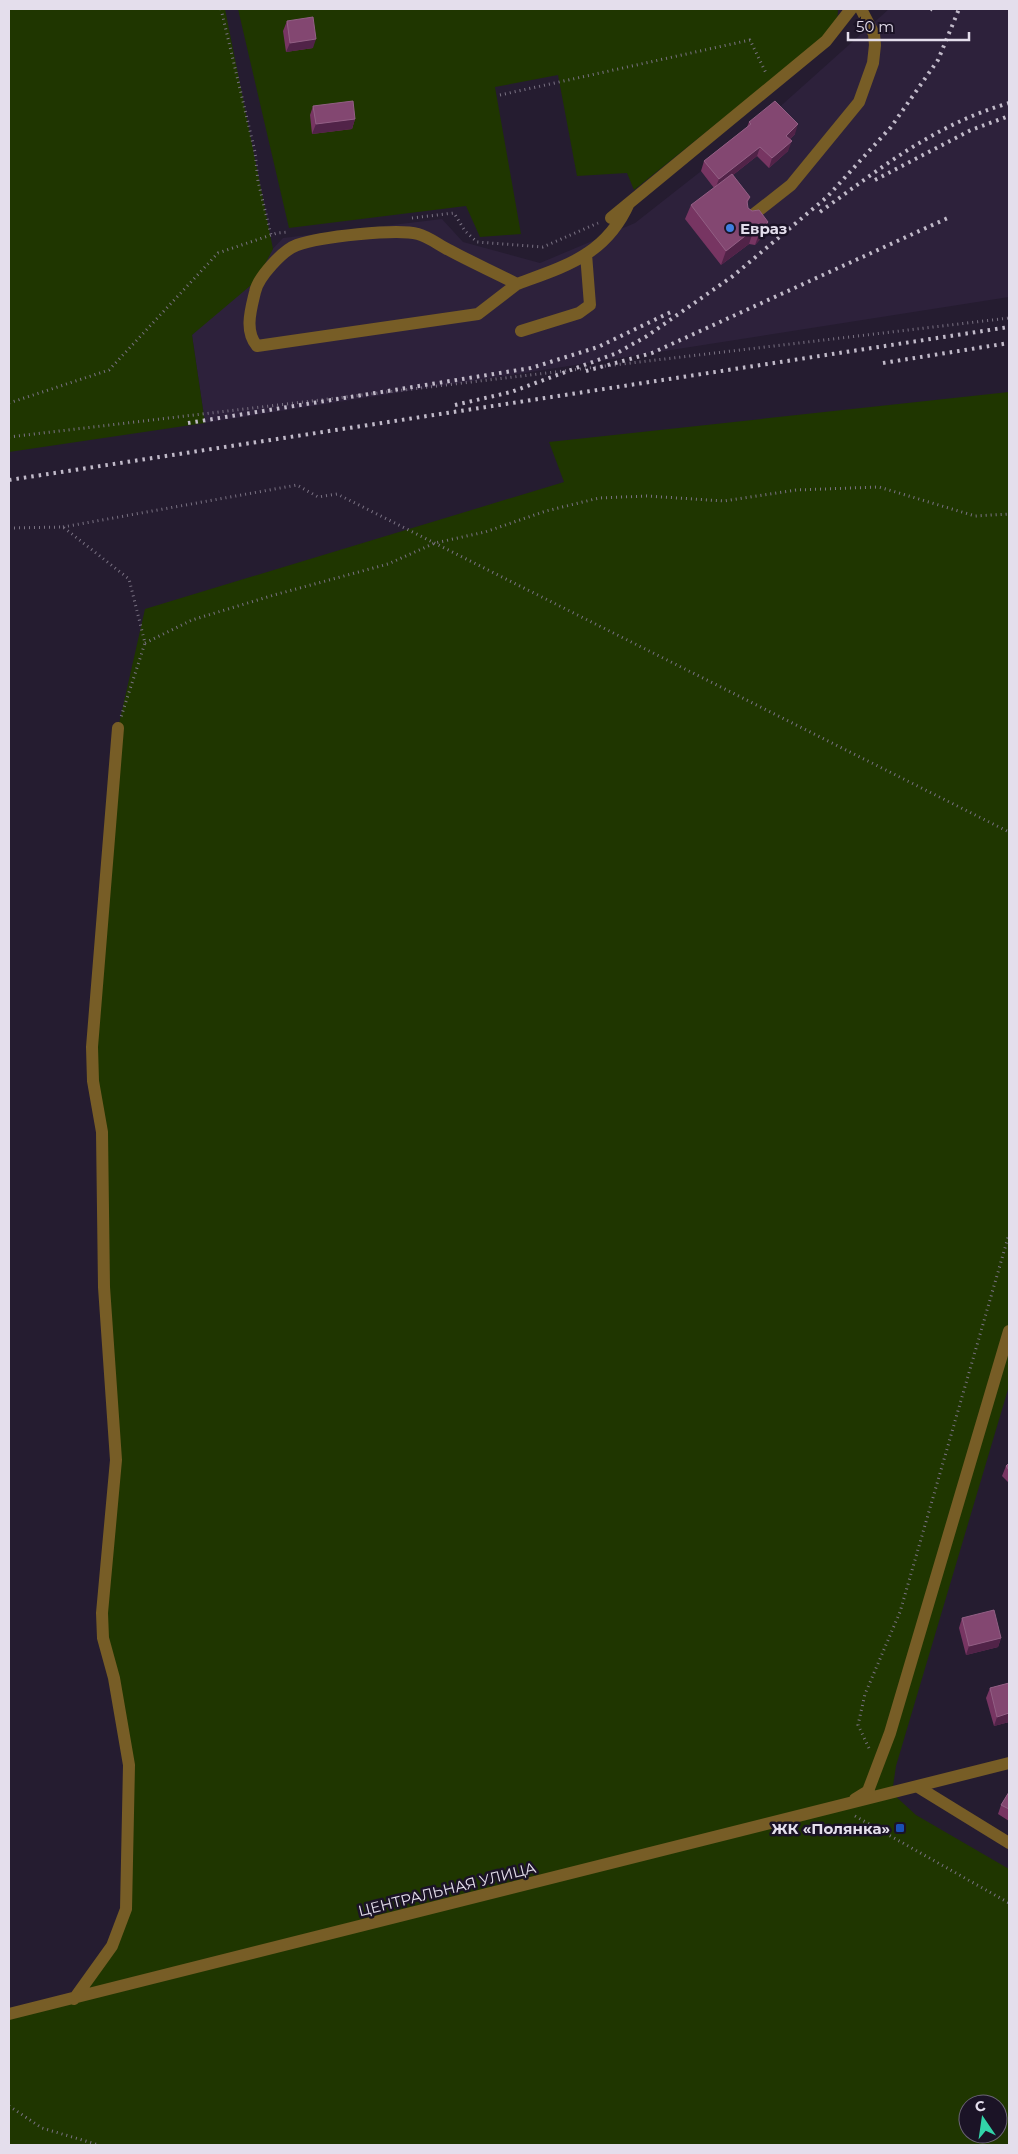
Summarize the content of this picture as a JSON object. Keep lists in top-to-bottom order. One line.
{"streets":{"street":["ЦЕНТРАЛЬНАЯ УЛИЦА"]},"places":{"other":["Евраз"],"transit":["ЖК «Полянка»"]},"scale_bar":"50 m","north":"top"}
